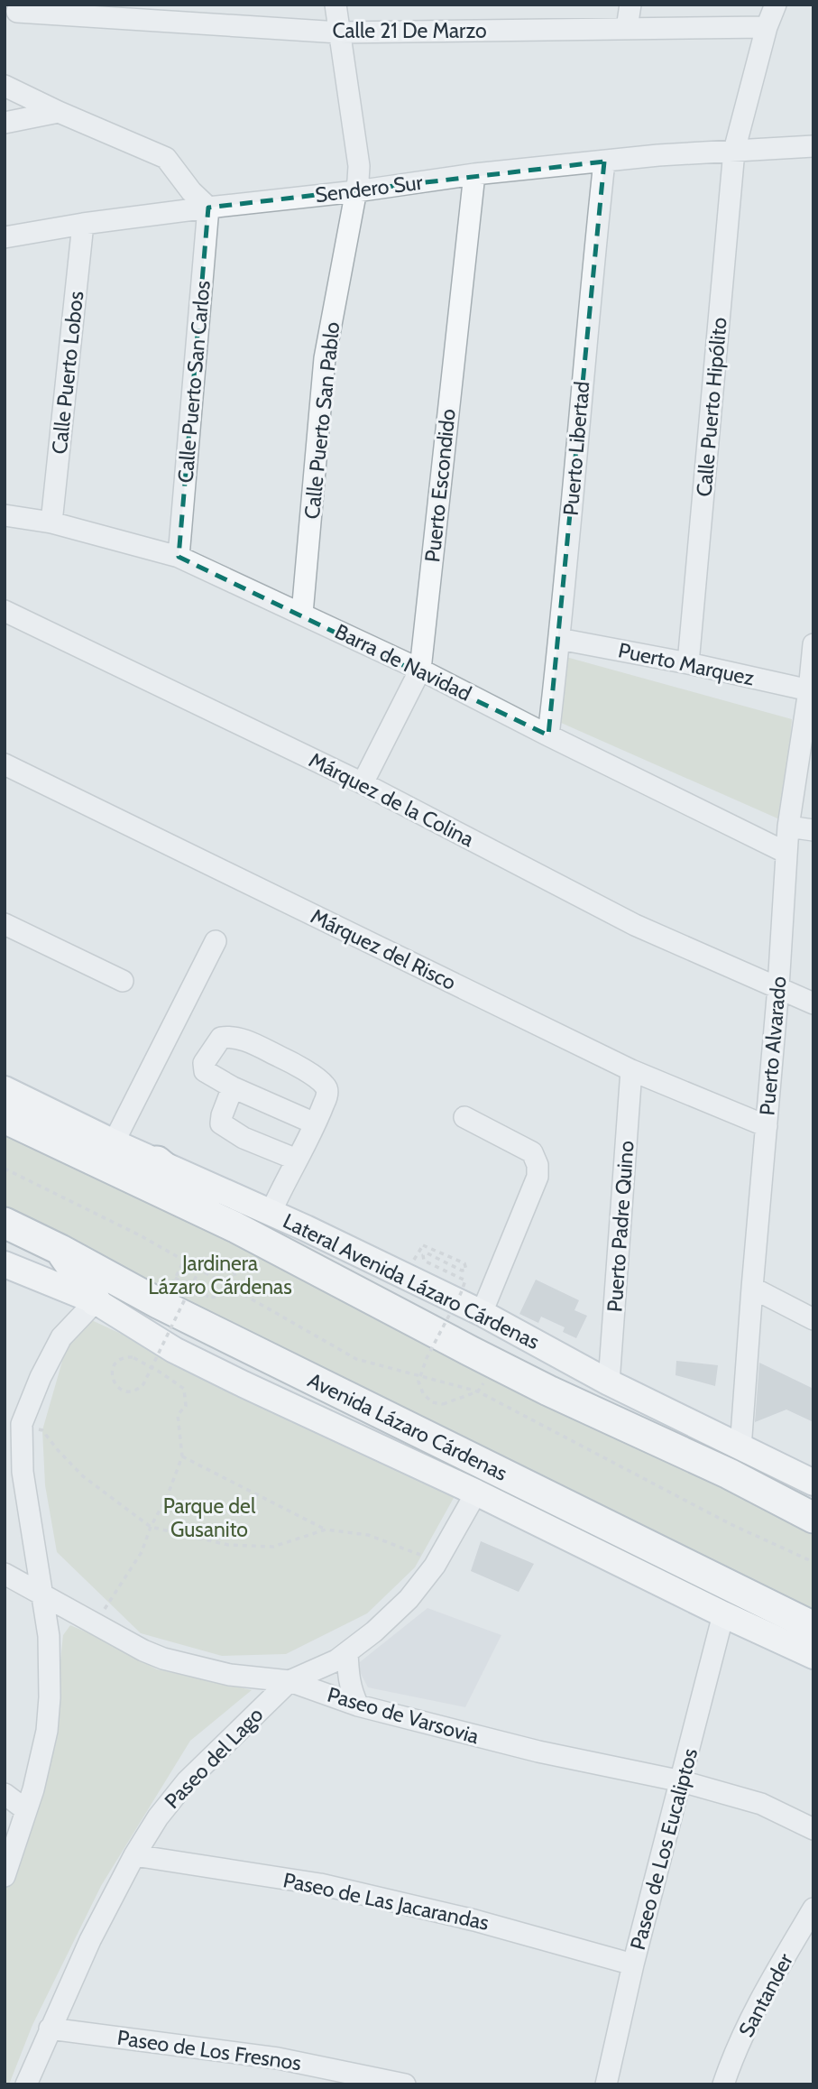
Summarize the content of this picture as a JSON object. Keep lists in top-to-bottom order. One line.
{"streets":{"highway":["Avenida Lázaro Cárdenas"],"main road":["Lateral Avenida Lázaro Cárdenas"],"street":["Calle 21 De Marzo","Sendero Sur","Calle Puerto Lobos","Calle Puerto San Carlos","Calle Puerto Hipólito","Calle Puerto San Pablo","Puerto Libertad","Puerto Escondido","Barra de Navidad","Puerto Marquez","Márquez de la Colina","Márquez del Risco","Puerto Alvarado","Puerto Padre Quino","Paseo de Varsovia","Paseo del Lago","Paseo de Los Eucaliptos","Paseo de Las Jacarandas","Santander","Paseo de Los Fresnos"]},"crossings":[["Calle 21 De Marzo","Calle Puerto Hipólito"],["Calle 21 De Marzo","Calle Puerto San Pablo"],["Sendero Sur","Calle Puerto Lobos"],["Sendero Sur","Calle Puerto San Carlos"],["Sendero Sur","Calle Puerto Hipólito"],["Sendero Sur","Calle Puerto San Pablo"],["Sendero Sur","Puerto Libertad"],["Sendero Sur","Puerto Escondido"],["Calle Puerto Lobos","Barra de Navidad"],["Calle Puerto San Carlos","Barra de Navidad"],["Calle Puerto Hipólito","Puerto Marquez"],["Calle Puerto San Pablo","Barra de Navidad"],["Puerto Libertad","Barra de Navidad"],["Puerto Libertad","Puerto Marquez"],["Puerto Escondido","Barra de Navidad"],["Puerto Escondido","Márquez de la Colina"],["Barra de Navidad","Puerto Alvarado"],["Puerto Marquez","Puerto Alvarado"],["Márquez de la Colina","Puerto Alvarado"],["Márquez del Risco","Puerto Alvarado"],["Márquez del Risco","Puerto Padre Quino"],["Puerto Alvarado","Lateral Avenida Lázaro Cárdenas"],["Puerto Padre Quino","Lateral Avenida Lázaro Cárdenas"],["Paseo de Varsovia","Paseo del Lago"],["Paseo de Varsovia","Paseo de Los Eucaliptos"],["Paseo del Lago","Paseo de Las Jacarandas"],["Paseo del Lago","Paseo de Los Fresnos"],["Paseo de Los Eucaliptos","Paseo de Las Jacarandas"]],"parks":["Jardinera Lázaro Cárdenas","Parque del Gusanito"]}
